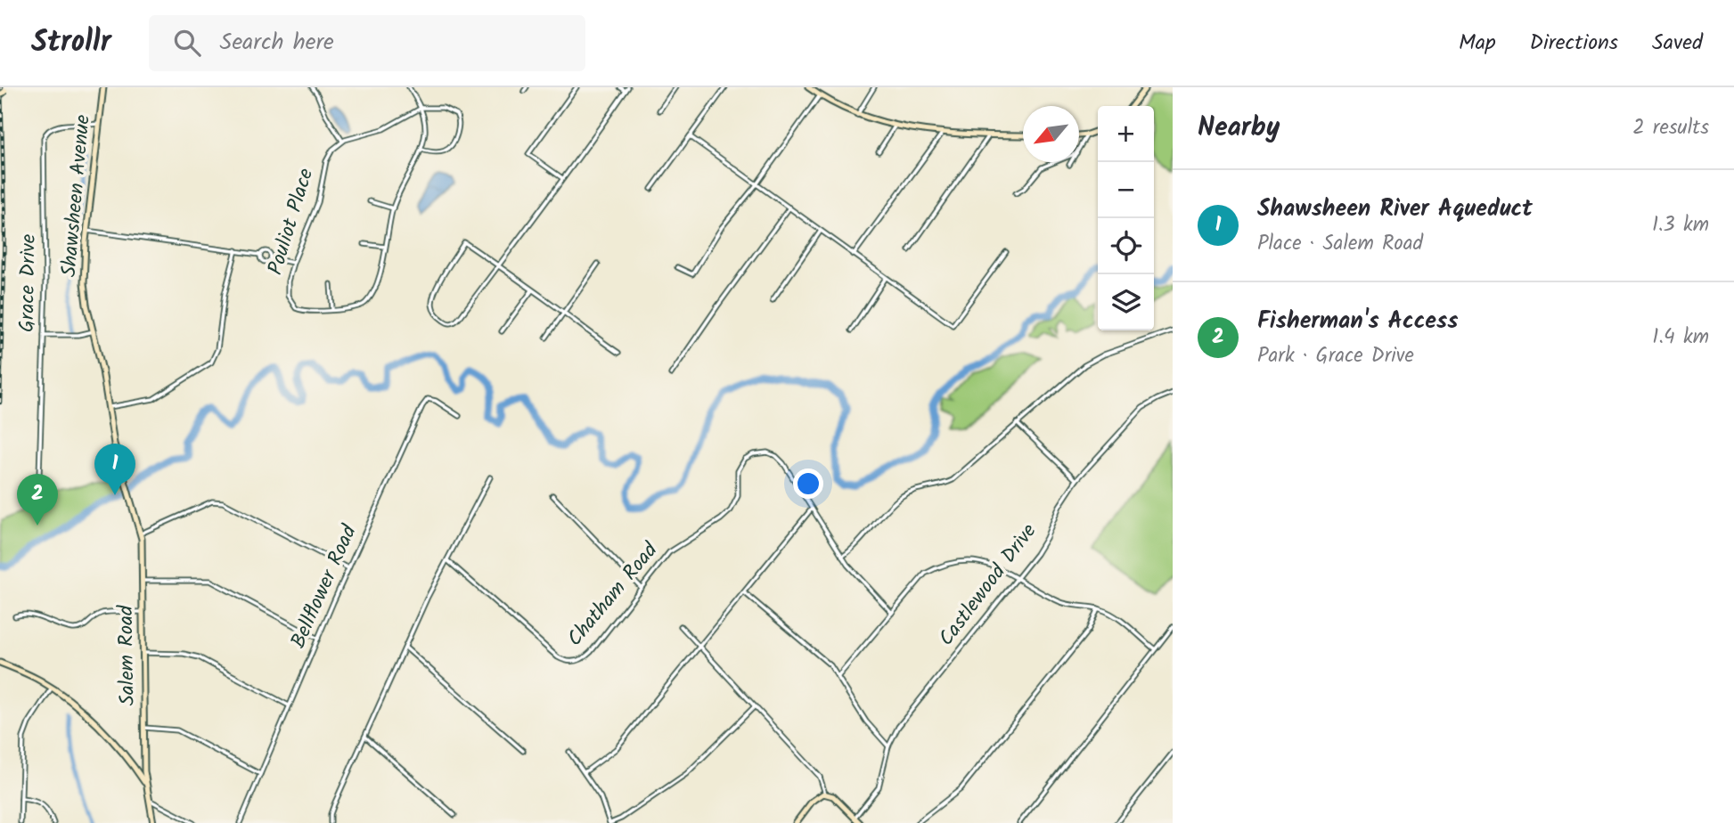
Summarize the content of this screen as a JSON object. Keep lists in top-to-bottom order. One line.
{"streets":{"main road":["Shawsheen Avenue","Salem Road"],"street":["Pouliot Place","Grace Drive","Castlewood Drive","Bellflower Road","Chatham Road"]},"crossings":[["Shawsheen Avenue","Grace Drive"],["Shawsheen Avenue","Salem Road"]],"north":"bottom left","page":{"header":"Strollr","search":"Search here","nav":["Map","Directions","Saved"],"heading":["Nearby","2 results"],"map_buttons":["+","−"],"list":[{"mark":"1","name":"Shawsheen River Aqueduct","note":"Place · Salem Road","value":"1.3 km"},{"mark":"2","name":"Fisherman's Access","note":"Park · Grace Drive","value":"1.4 km"}],"pins":["1","2"]}}
